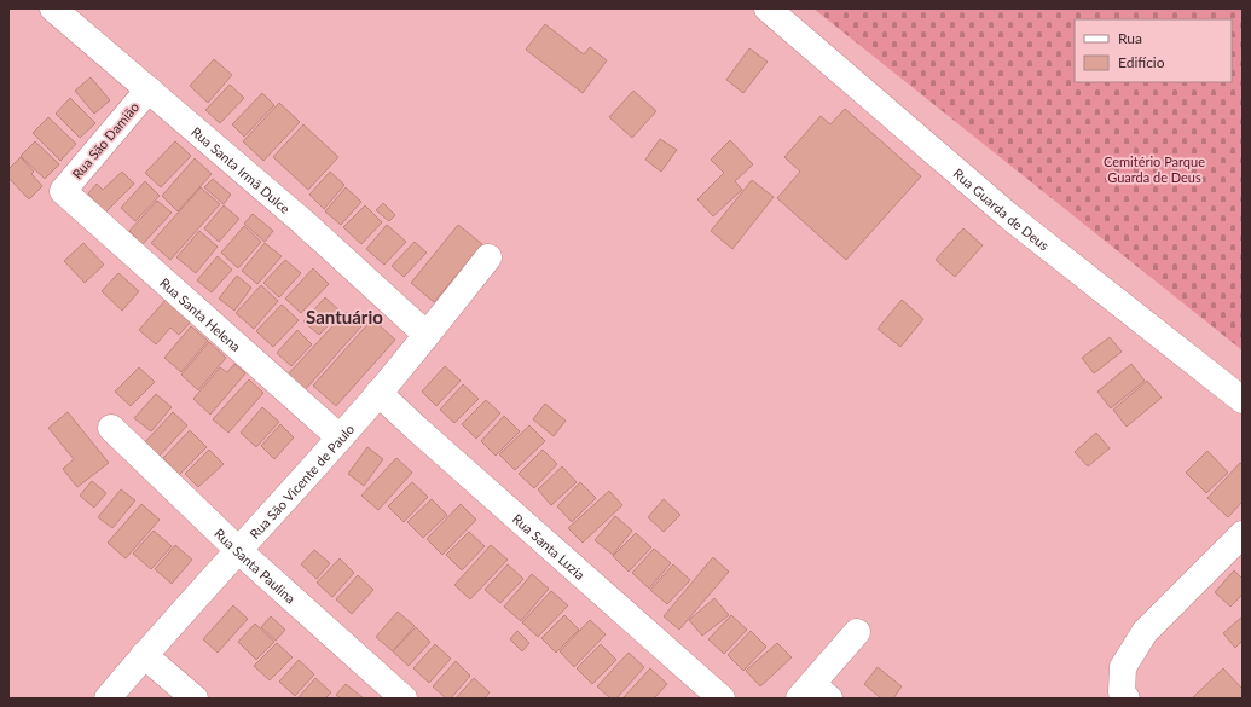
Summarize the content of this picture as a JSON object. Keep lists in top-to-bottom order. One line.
{"streets":{"street":["Rua São Damião","Rua Santa Irmã Dulce","Rua Guarda de Deus","Rua Santa Helena","Rua São Vicente de Paulo","Rua Santa Luzia","Rua Santa Paulina"]},"crossings":[["Rua São Damião","Rua Santa Irmã Dulce"],["Rua São Damião","Rua Santa Helena"],["Rua Santa Irmã Dulce","Rua São Vicente de Paulo"],["Rua Santa Helena","Rua São Vicente de Paulo"],["Rua São Vicente de Paulo","Rua Santa Luzia"],["Rua São Vicente de Paulo","Rua Santa Paulina"]],"districts":["Santuário"],"parks":["Cemitério Parque Guarda de Deus"],"legend":["Rua","Edifício"]}
